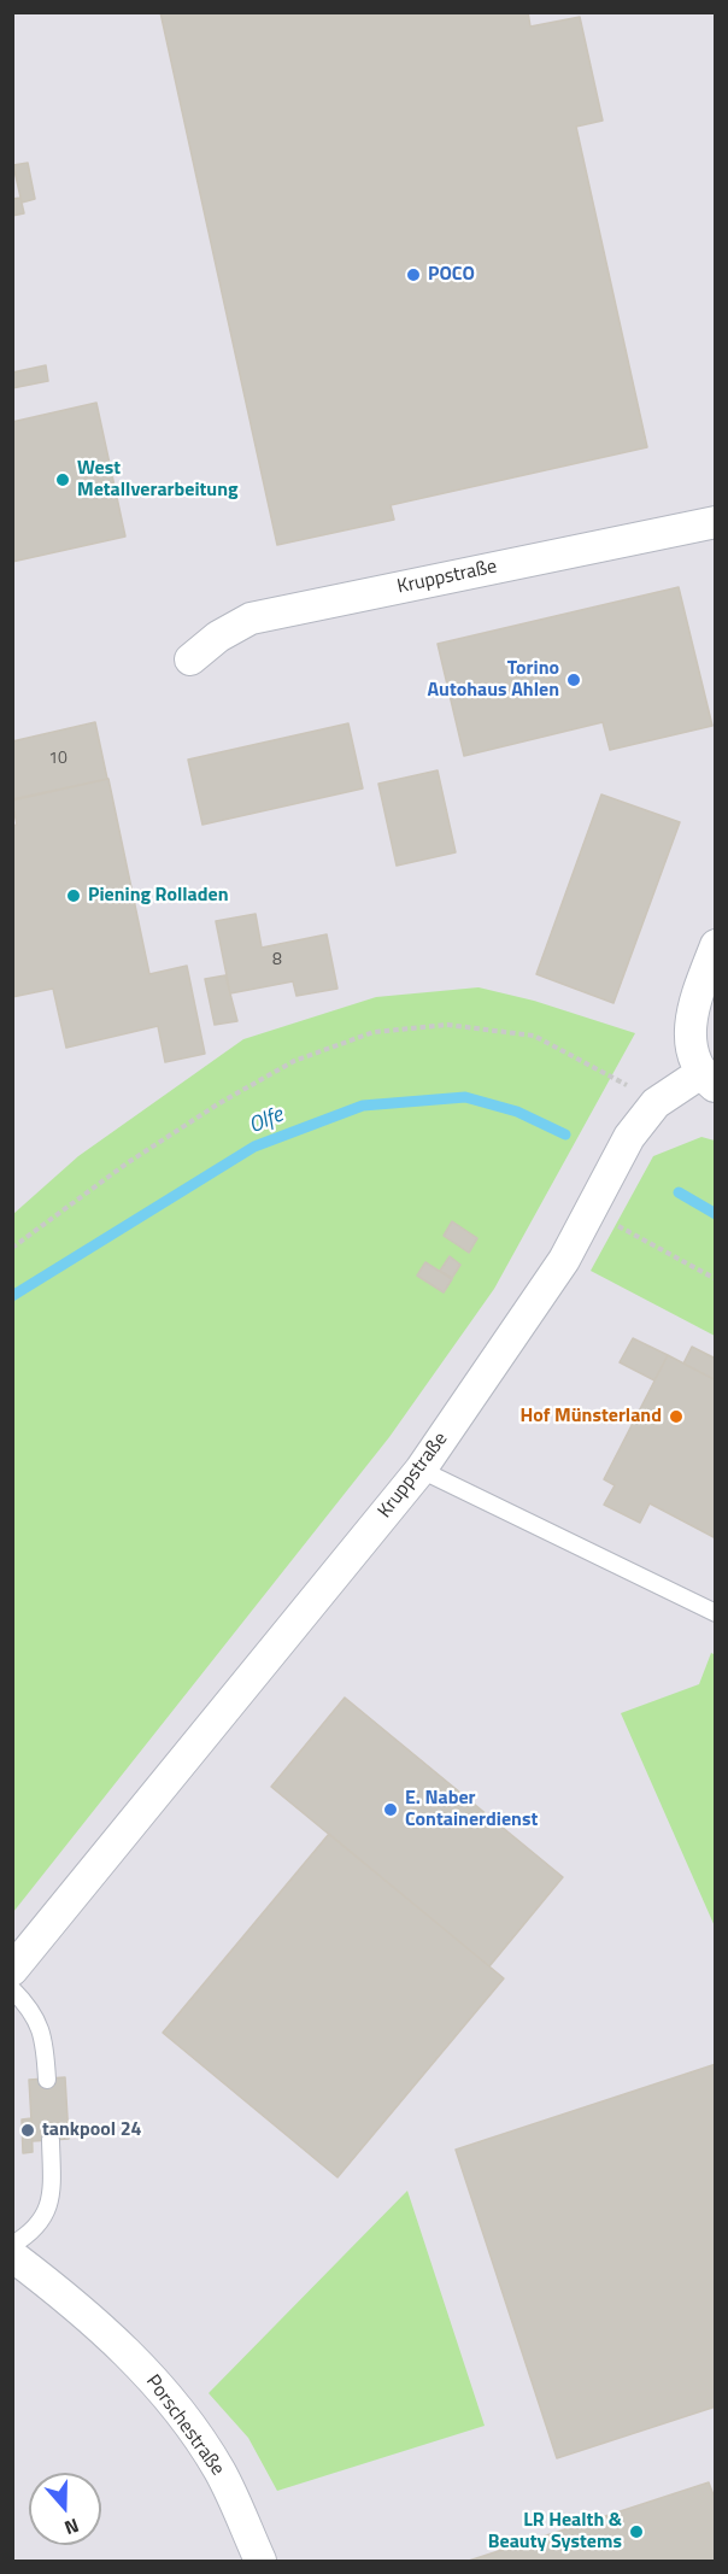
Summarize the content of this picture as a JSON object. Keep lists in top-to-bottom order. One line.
{"streets":{"street":["Kruppstraße","Porschestraße"]},"water":["Olfe"],"places":["POCO","West Metallverarbeitung","Torino Autohaus Ahlen","Piening Rolladen","Hof Münsterland","E. Naber Containerdienst","tankpool 24","LR Health & Beauty Systems"],"house_numbers":["10","8"],"north":"bottom"}
